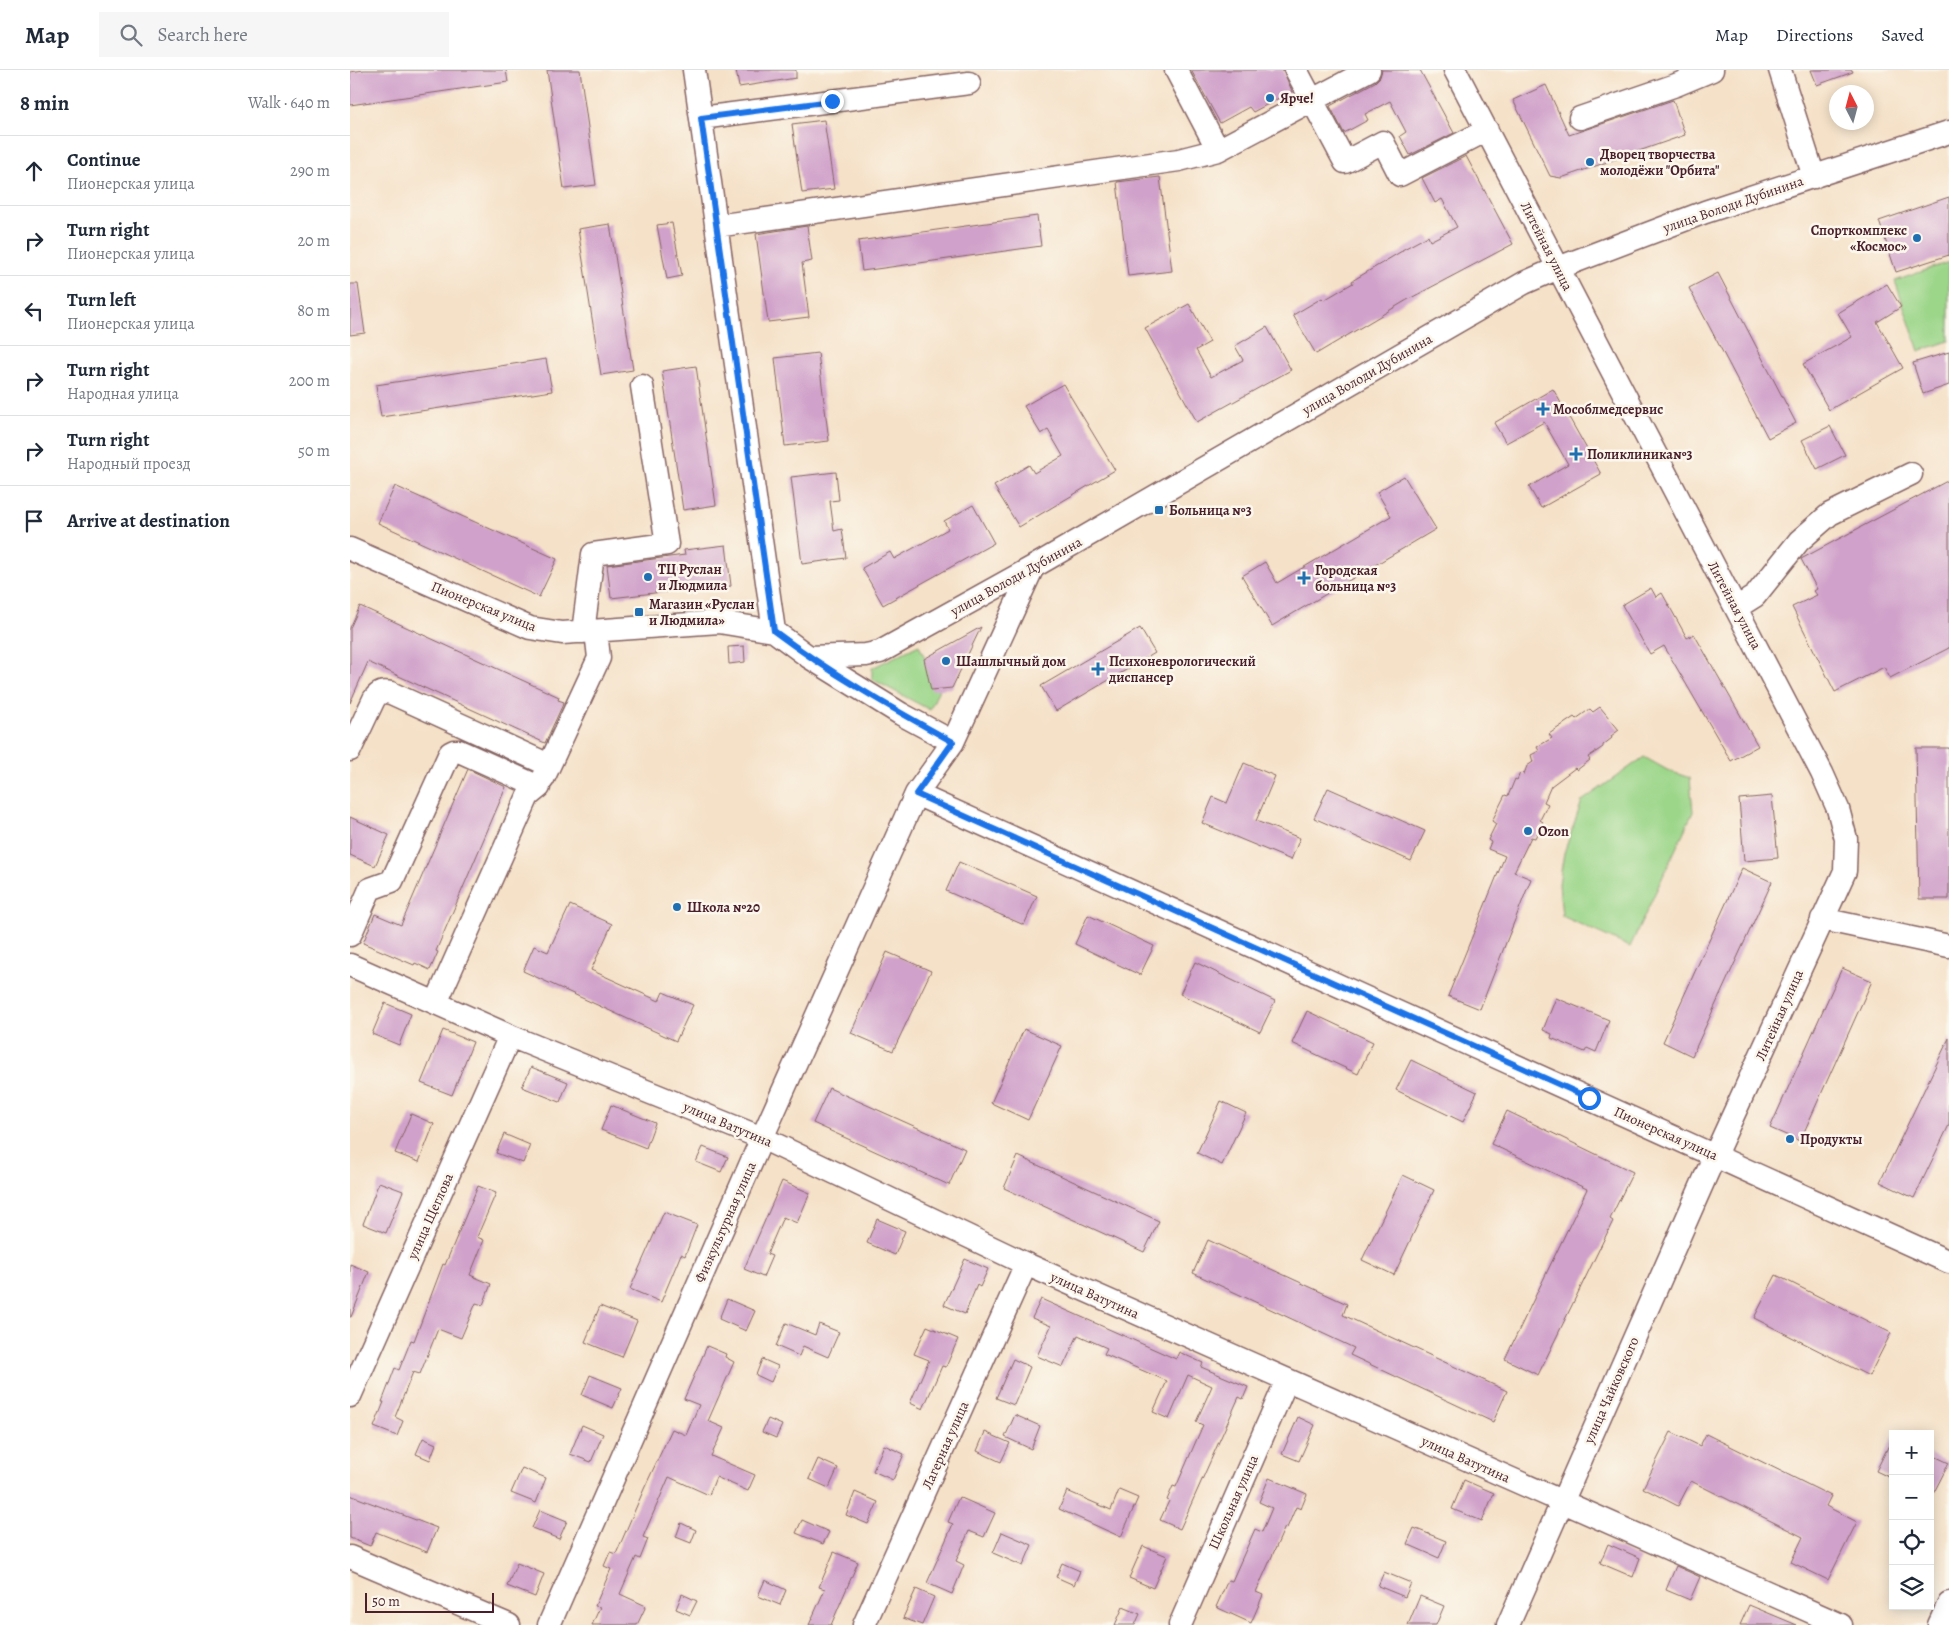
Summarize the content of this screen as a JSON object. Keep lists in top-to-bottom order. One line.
{"streets":{"street":["улица Володи Дубинина","Литейная улица","Пионерская улица","улица Ватутина","улица Щеглова","Физкультурная улица","улица Чайковского","Лагерная улица","Школьная улица"]},"crossings":[["улица Володи Дубинина","Литейная улица"],["улица Володи Дубинина","Пионерская улица"],["Литейная улица","Пионерская улица"],["Литейная улица","улица Чайковского"],["Пионерская улица","Физкультурная улица"],["Пионерская улица","улица Чайковского"],["улица Ватутина","улица Щеглова"],["улица Ватутина","Физкультурная улица"],["улица Ватутина","улица Чайковского"],["улица Ватутина","Лагерная улица"],["улица Ватутина","Школьная улица"]],"places":{"other":["Ярче!","Дворец творчества молодёжи \"Орбита\"","Спорткомплекс «Космос»","ТЦ Руслан и Людмила","Шашлычный дом","Ozon","Школа №20","Продукты"],"health":["Мособлмедсервис","Поликлиника№3","Городская больница №3","Психоневрологический диспансер"],"transit":["Больница №3","Магазин «Руслан и Людмила»"]},"scale_bar":"50 m","north":"top","page":{"header":"Map","search":"Search here","nav":["Map","Directions","Saved"],"heading":["8 min","Walk · 640 m"],"list":[["Continue","Пионерская улица","290 m"],["Turn right","Пионерская улица","20 m"],["Turn left","Пионерская улица","80 m"],["Turn right","Народная улица","200 m"],["Turn right","Народный проезд","50 m"],"Arrive at destination"],"map_buttons":["+","−"],"scale":"50 m"}}
